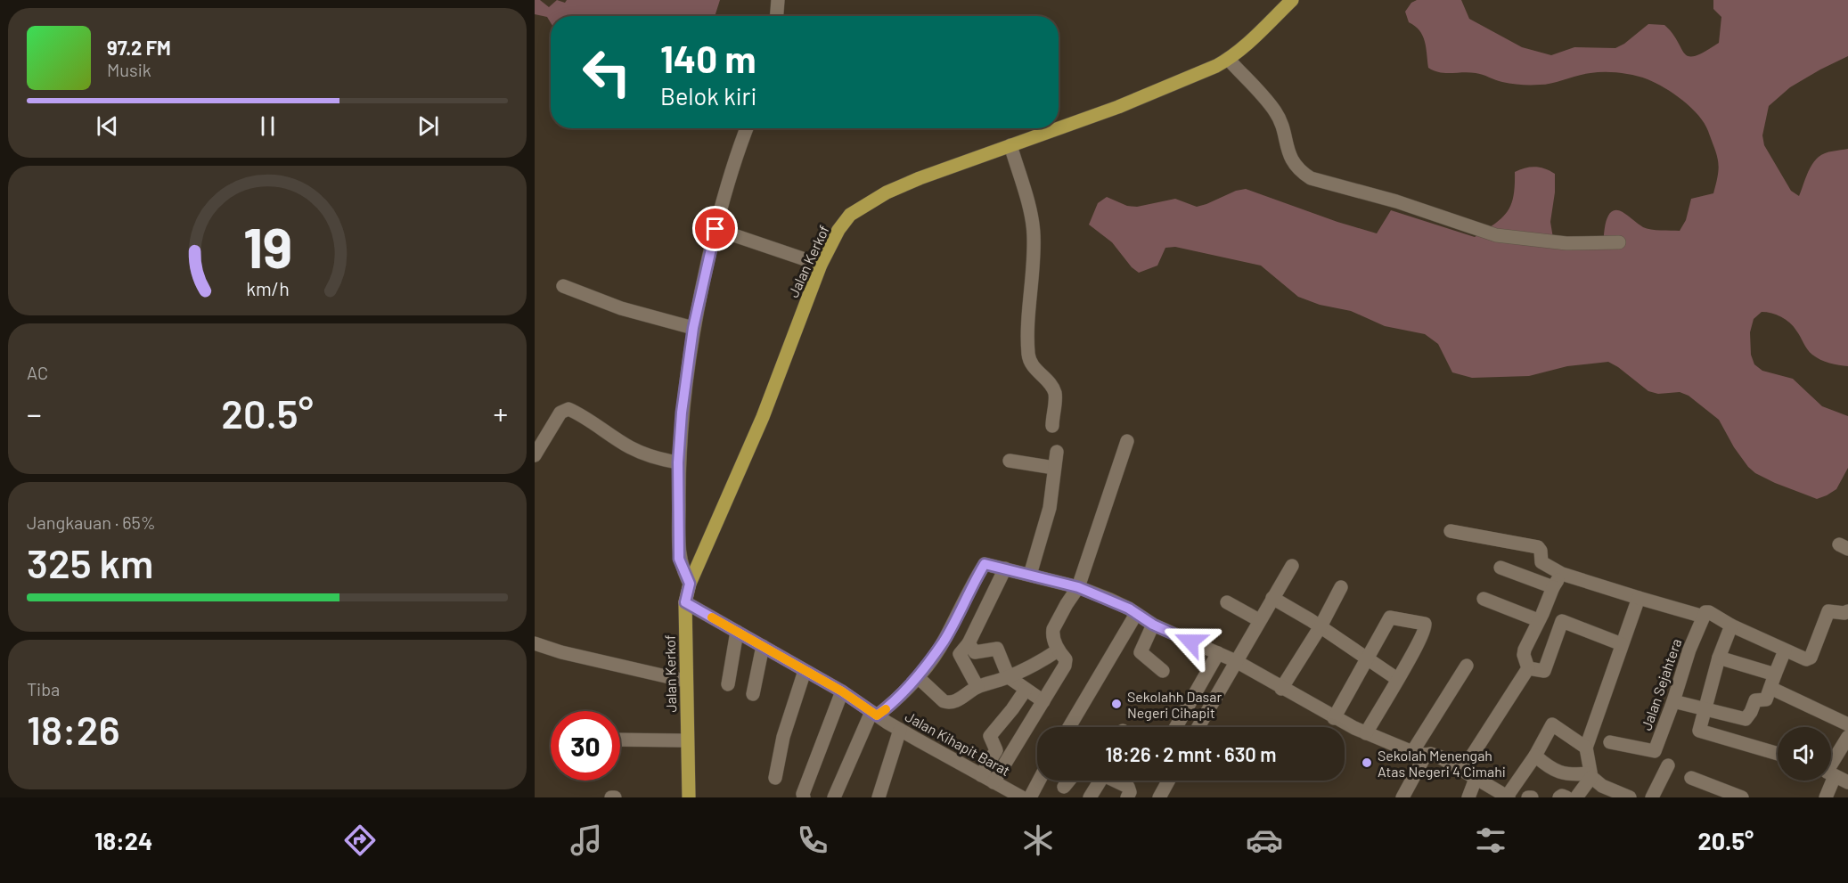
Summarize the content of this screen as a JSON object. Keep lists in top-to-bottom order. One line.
{"streets":{"main road":["Jalan Kerkof"],"street":["Jalan Sejahtera","Jalan Kihapit Barat"]},"crossings":[["Jalan Kerkof","Jalan Kihapit Barat"]],"places":["Sekolahh Dasar Negeri Cihapit","Sekolah Menengah Atas Negeri 4 Cimahi"],"page":{"turn":["140 m","Belok kiri"],"song":["97.2 FM","Musik"],"tile":["AC",["Jangkauan · 65%","325 km"],["Tiba","18:26"]],"heat":["−","20.5°","+"],"limit":"30","trip":"18:26 · 2 mnt · 630 m","tabs":["18:24","20.5°"],"gauge":["19","km/h"]}}
